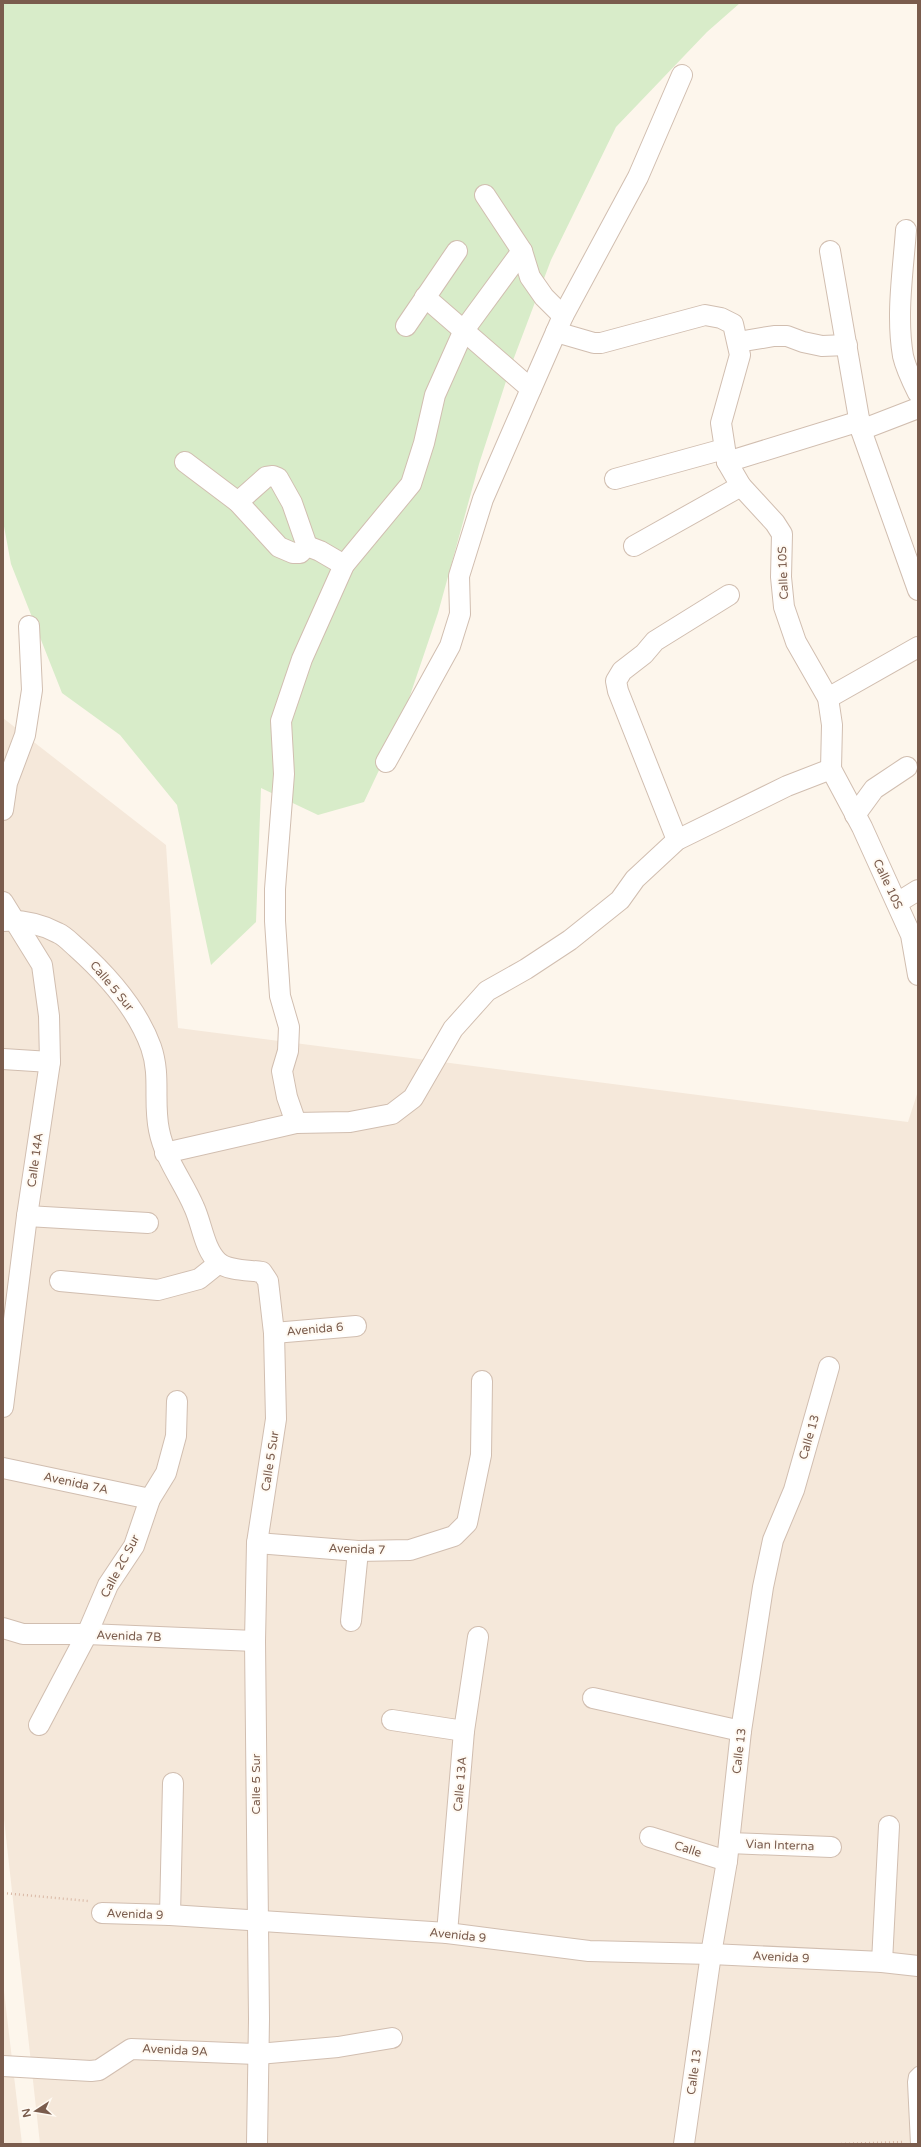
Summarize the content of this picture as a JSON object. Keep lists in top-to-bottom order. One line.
{"streets":{"street":["Calle 10S","Calle 5 Sur","Calle 14A","Avenida 6","Calle 13","Avenida 7A","Avenida 7","Calle 2C Sur","Avenida 7B","Calle 13A","Vian Interna","Calle","Avenida 9","Avenida 9A"]},"crossings":[["Calle 5 Sur","Calle 14A"],["Calle 5 Sur","Avenida 6"],["Calle 5 Sur","Avenida 7"],["Calle 5 Sur","Avenida 7B"],["Calle 5 Sur","Avenida 9"],["Calle 5 Sur","Avenida 9A"],["Calle 13","Vian Interna"],["Calle 13","Calle"],["Calle 13","Avenida 9"],["Avenida 7A","Calle 2C Sur"],["Calle 2C Sur","Avenida 7B"],["Calle 13A","Avenida 9"],["Vian Interna","Calle"]],"north":"left"}
